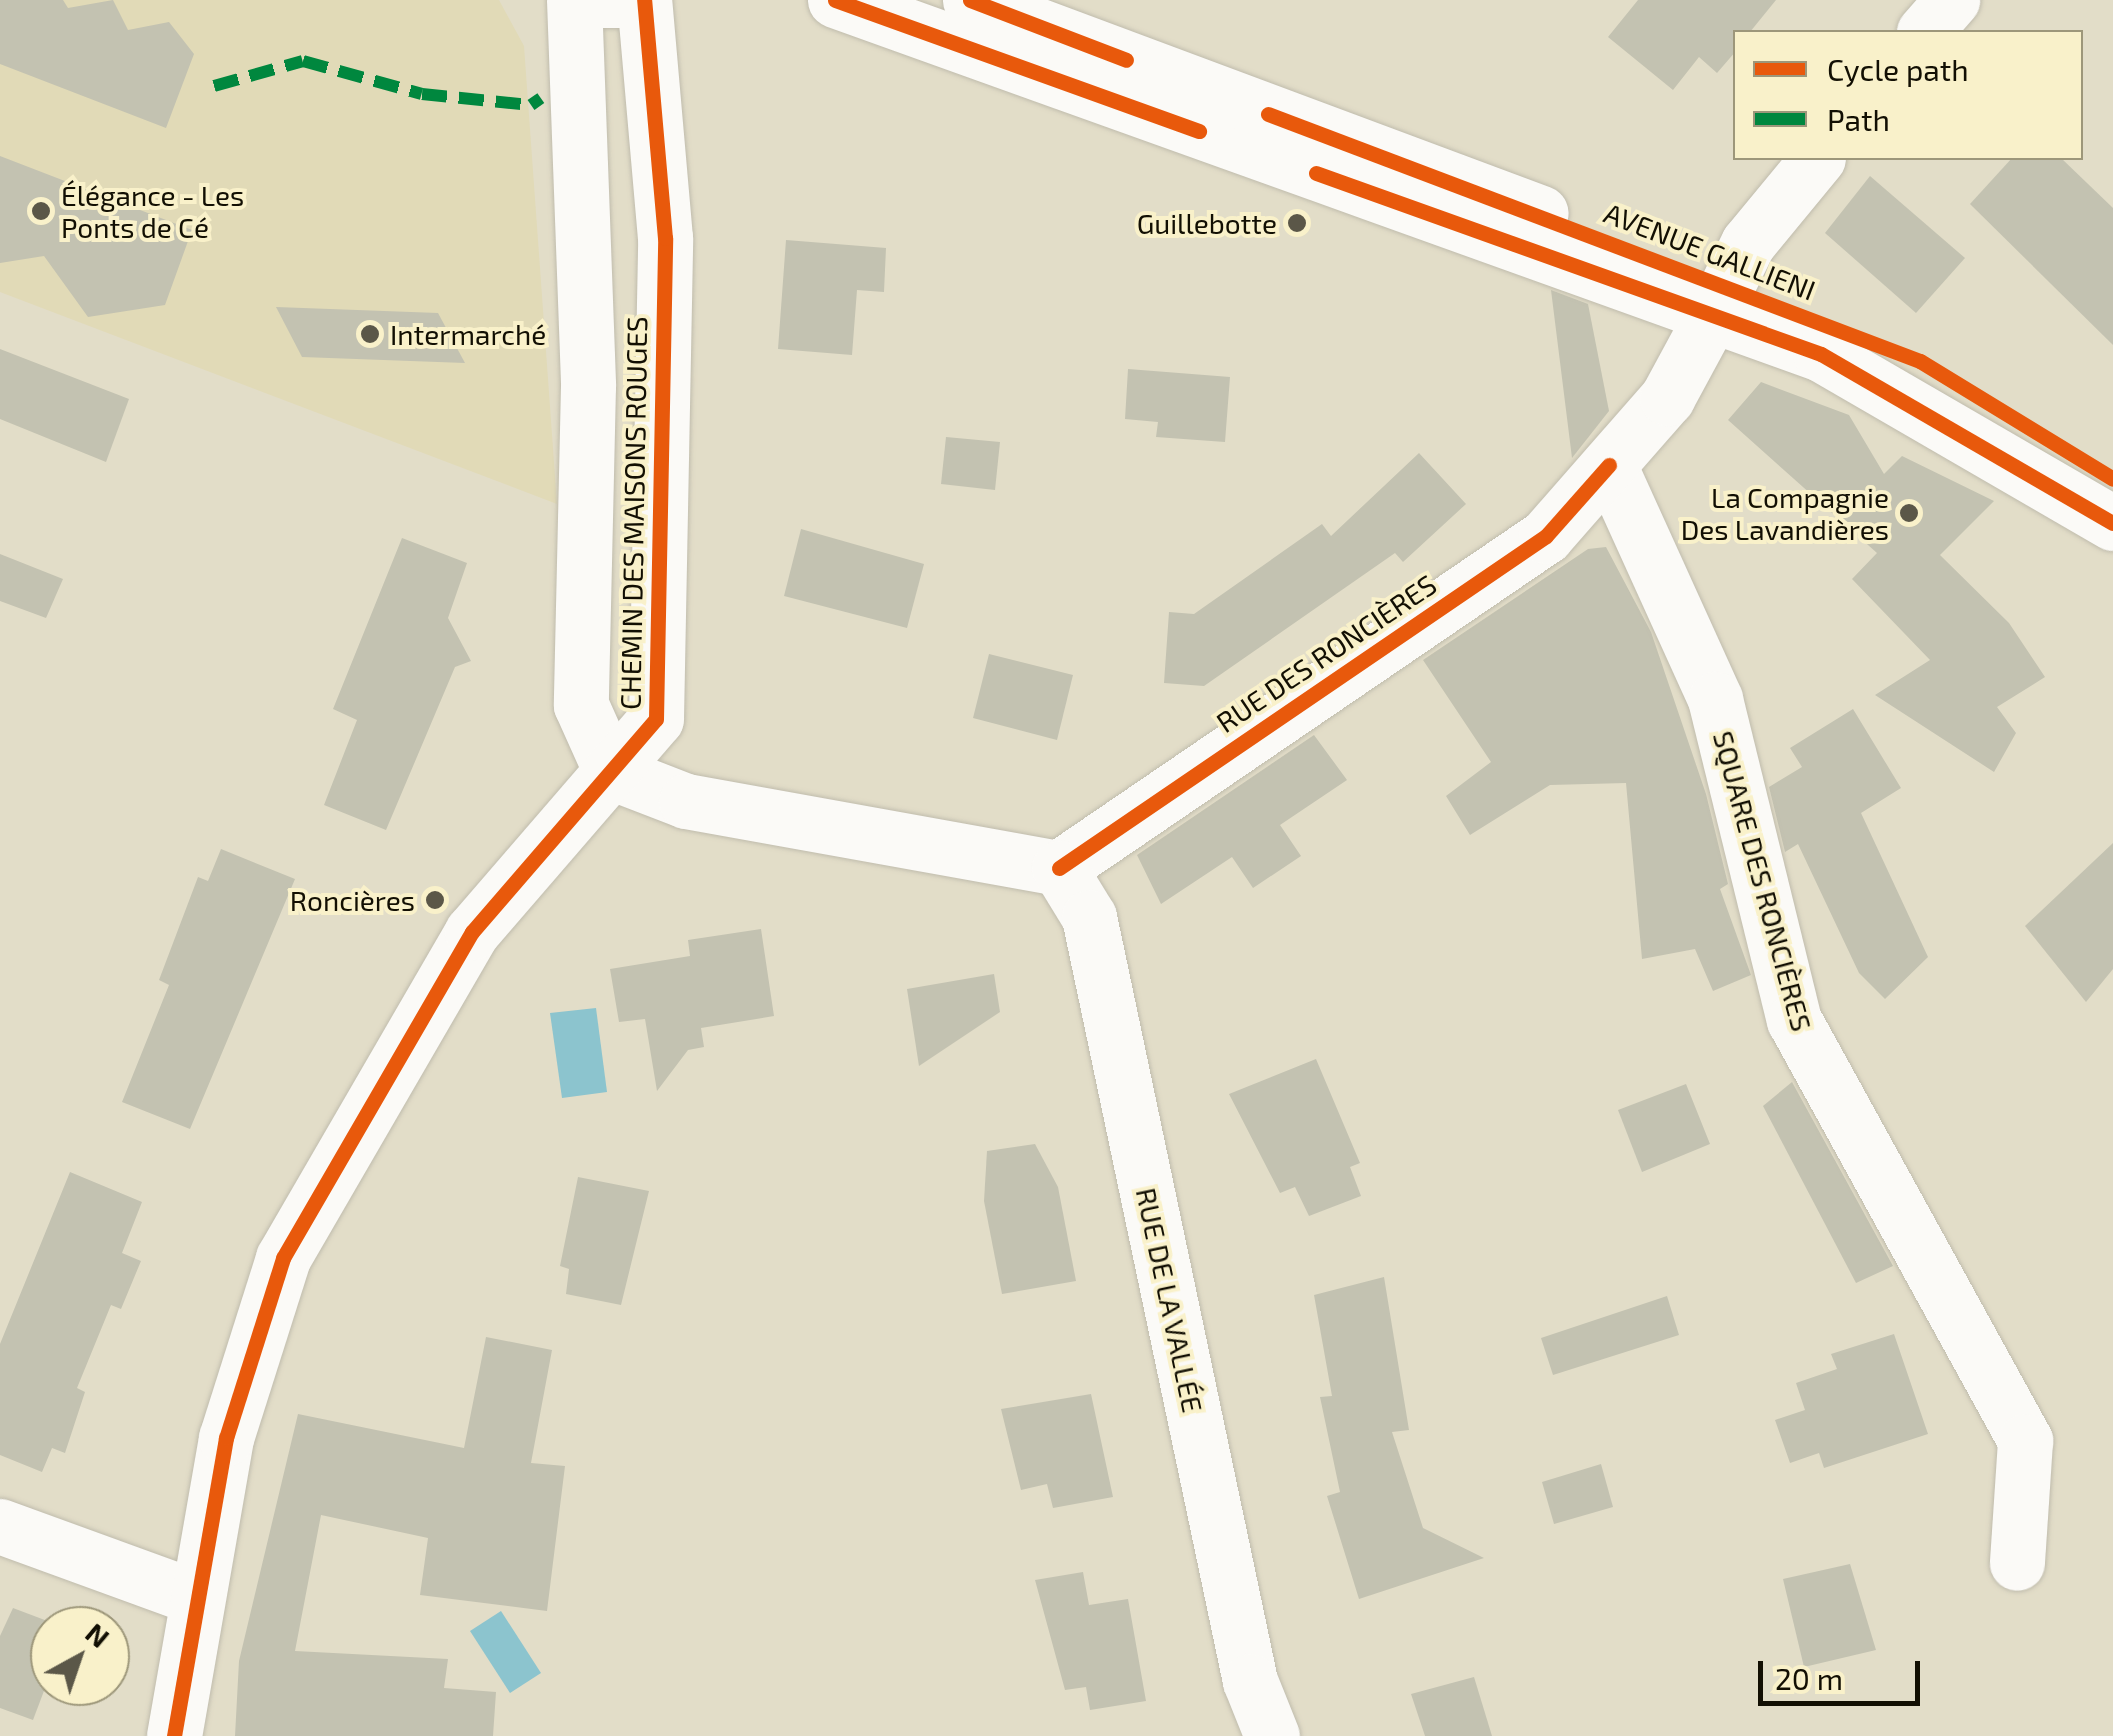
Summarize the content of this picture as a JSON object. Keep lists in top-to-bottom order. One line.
{"streets":{"street":["AVENUE GALLIENI","CHEMIN DES MAISONS ROUGES","RUE DES RONCIÈRES","SQUARE DES RONCIÈRES","RUE DE LA VALLÉE"]},"crossings":[["AVENUE GALLIENI","RUE DES RONCIÈRES"],["RUE DES RONCIÈRES","SQUARE DES RONCIÈRES"],["RUE DES RONCIÈRES","RUE DE LA VALLÉE"]],"places":["Élégance - Les Ponts de Cé","Guillebotte","Intermarché","La Compagnie Des Lavandières","Roncières"],"legend":["Cycle path","Path"],"scale_bar":"20 m","north":"top right"}
